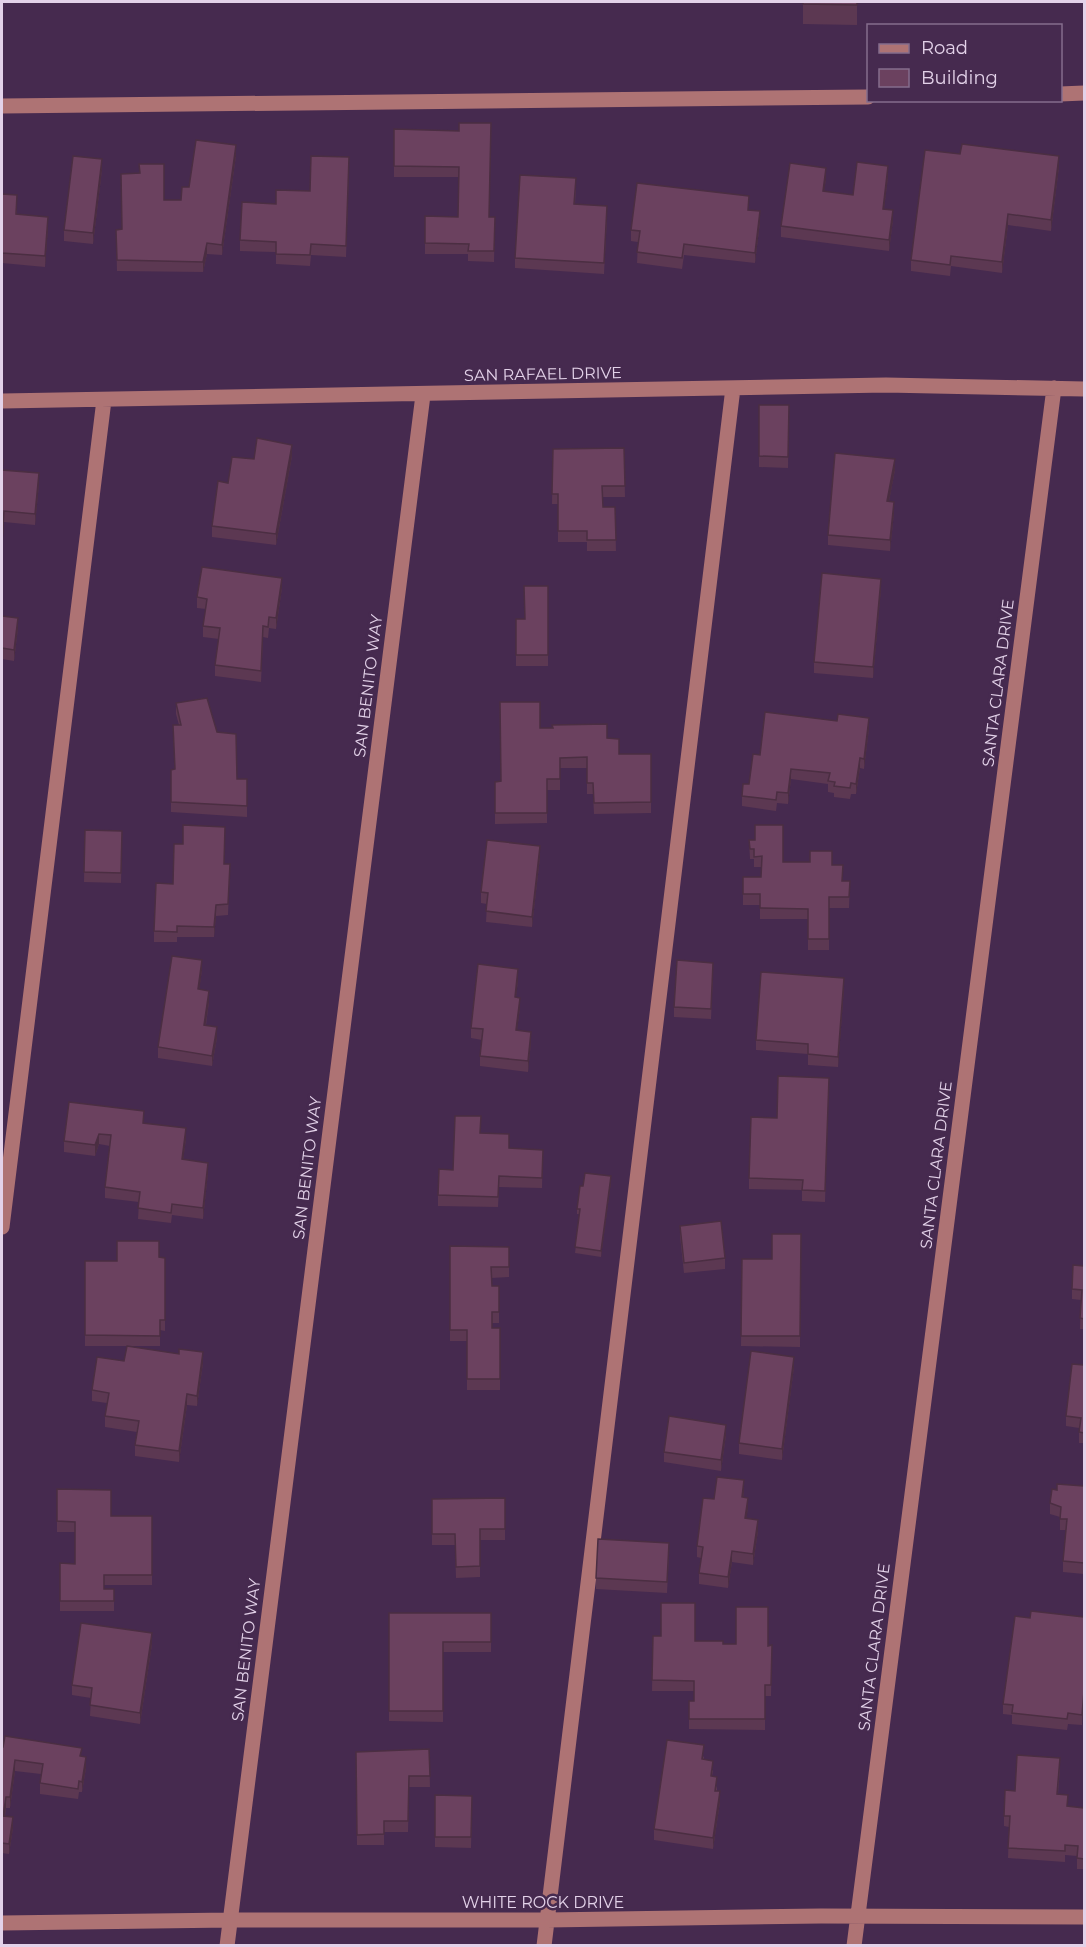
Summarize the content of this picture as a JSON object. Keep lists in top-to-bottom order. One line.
{"streets":{"street":["SAN RAFAEL DRIVE","SANTA CLARA DRIVE","SAN BENITO WAY","WHITE ROCK DRIVE"]},"crossings":[["SAN RAFAEL DRIVE","SANTA CLARA DRIVE"],["SAN RAFAEL DRIVE","SAN BENITO WAY"],["SANTA CLARA DRIVE","WHITE ROCK DRIVE"],["SAN BENITO WAY","WHITE ROCK DRIVE"]],"legend":["Road","Building"]}
